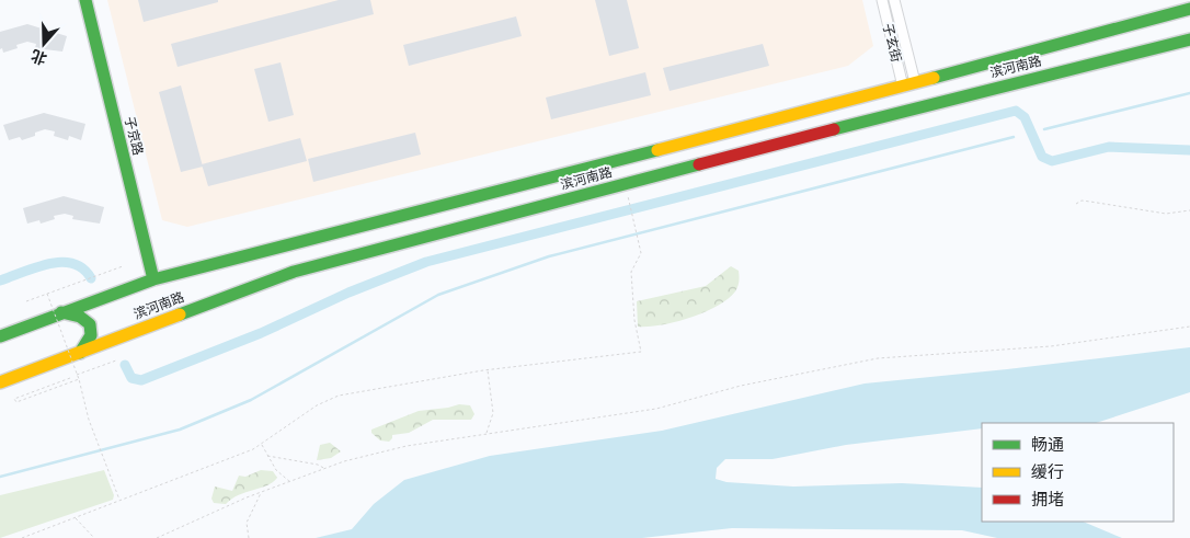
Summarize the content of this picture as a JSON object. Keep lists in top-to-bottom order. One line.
{"streets":{"main road":["滨河南路","子京路"],"street":["子玄街"]},"crossings":[["子玄街","滨河南路"],["滨河南路","子京路"]],"legend":["畅通","缓行","拥堵"],"north":"bottom"}
